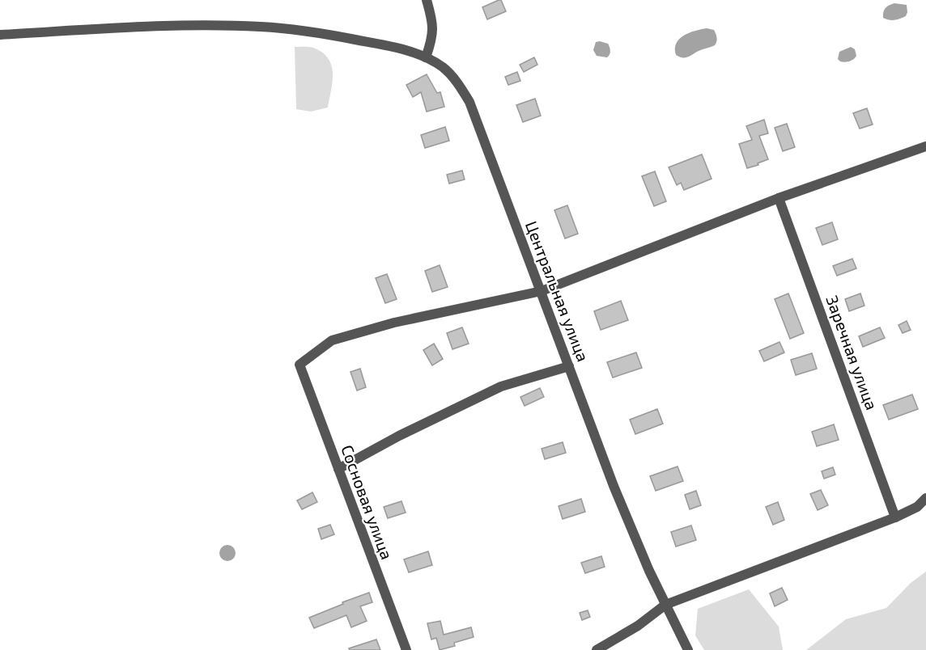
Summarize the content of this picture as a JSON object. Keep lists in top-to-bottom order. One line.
{"streets":{"street":["Центральная улица","Заречная улица","Сосновая улица"]},"crossings":[["Центральная улица","Сосновая улица"]]}
